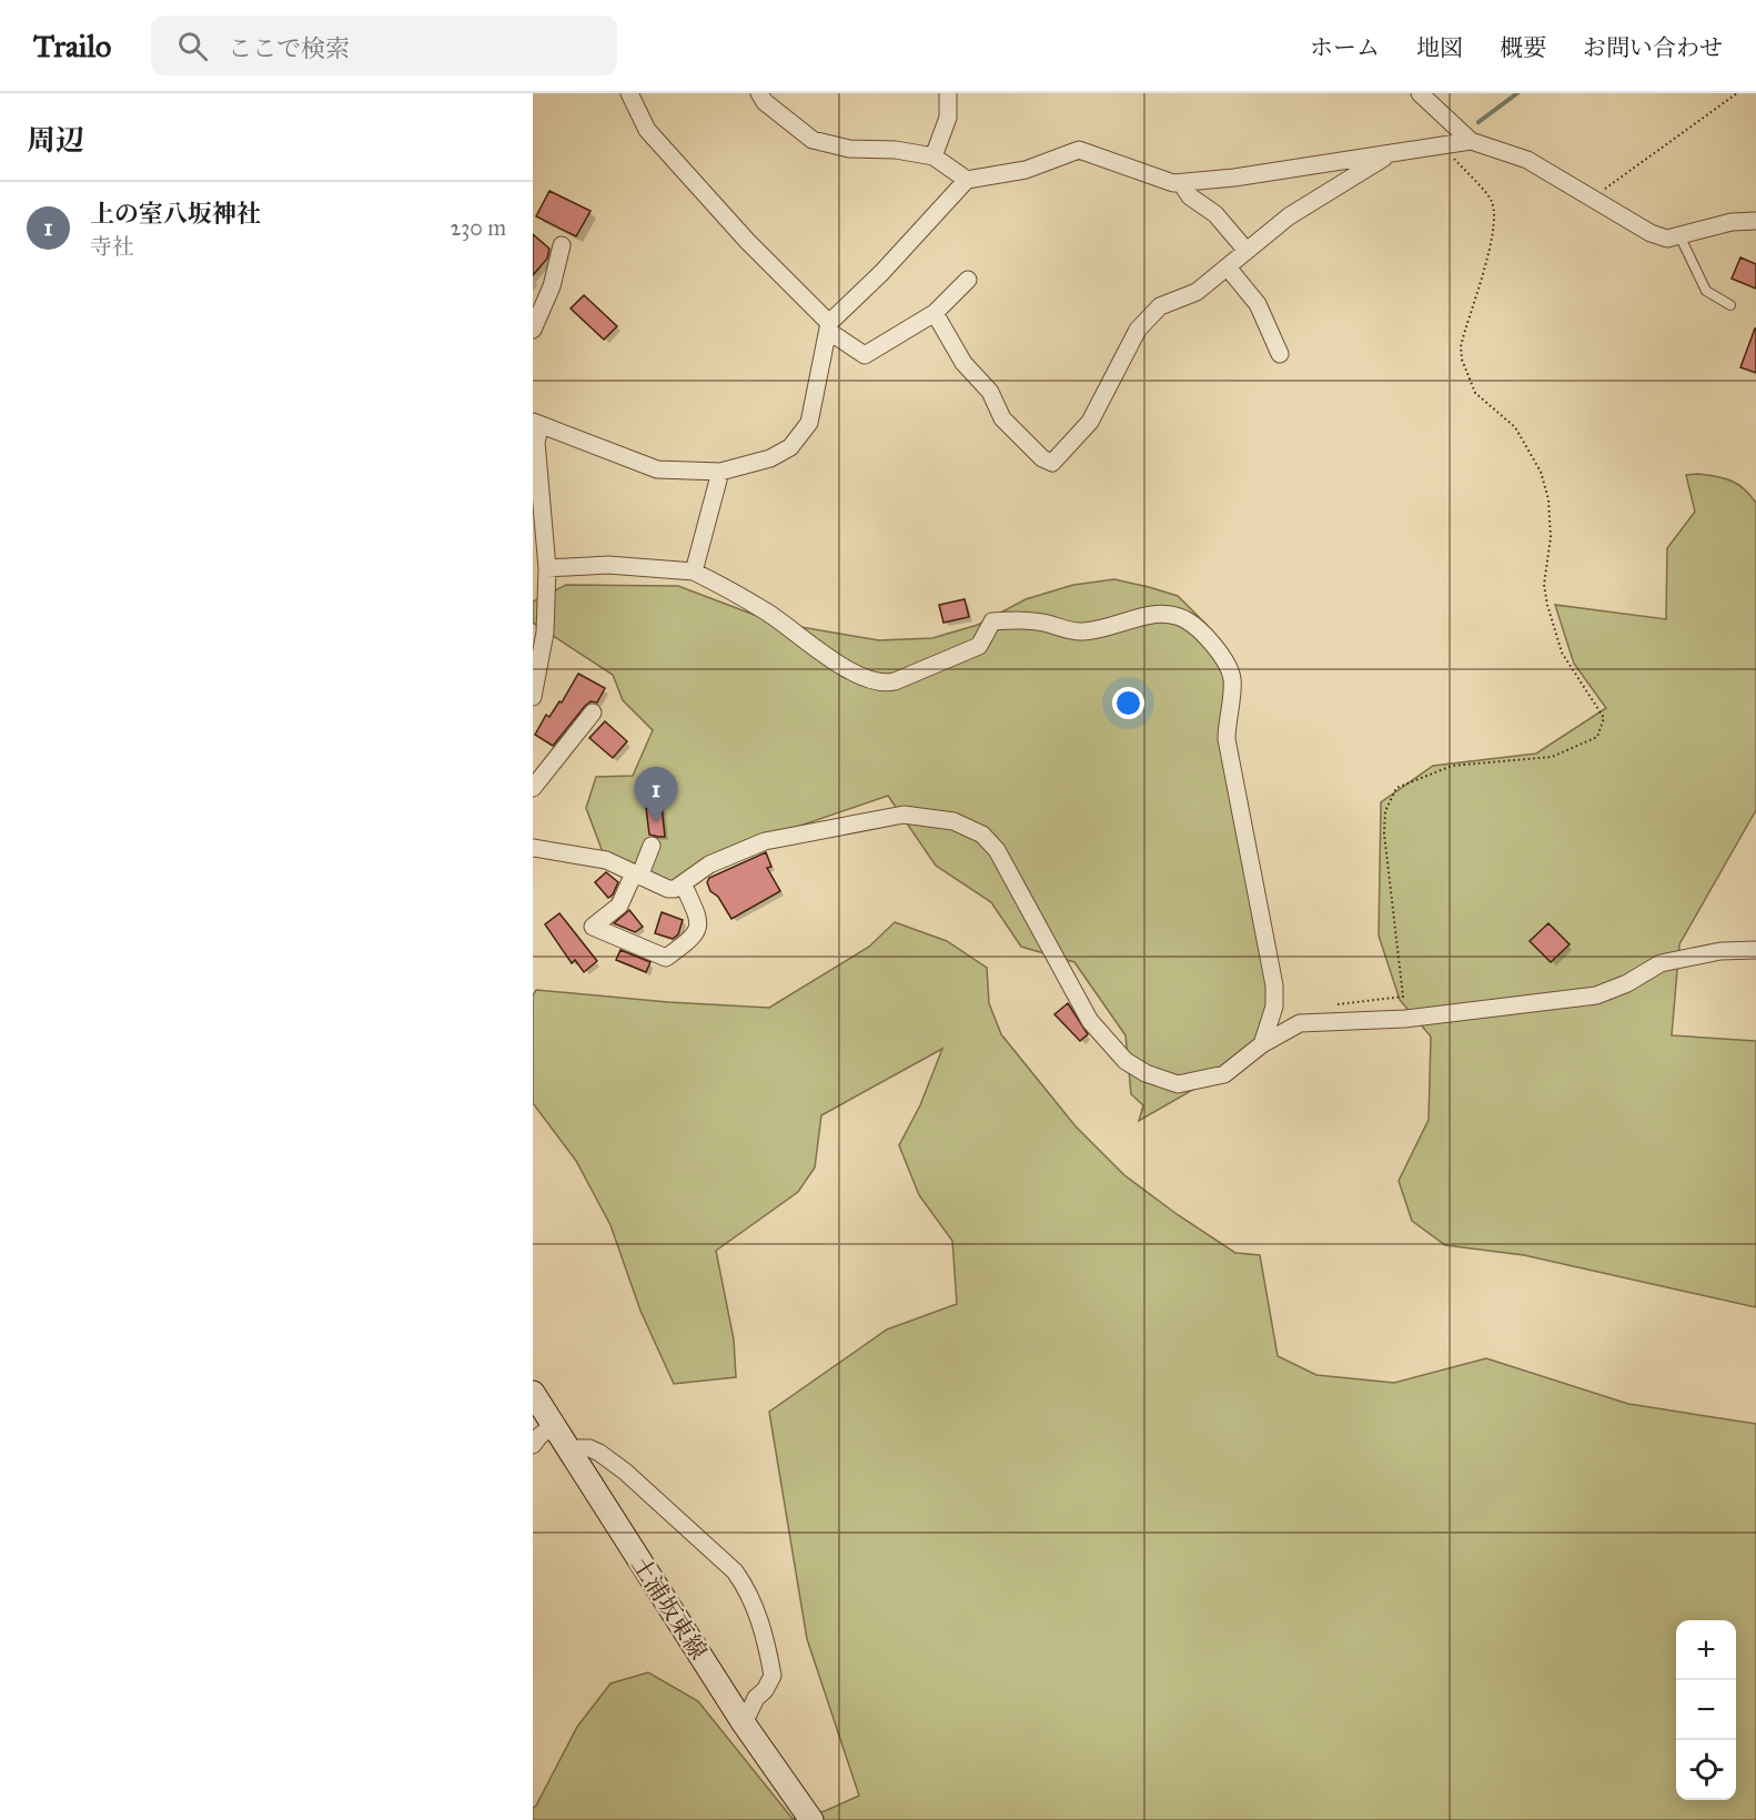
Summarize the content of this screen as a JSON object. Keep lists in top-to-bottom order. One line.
{"streets":{"main road":["土浦坂東線"]},"page":{"header":"Trailo","search":"ここで検索","nav":["ホーム","地図","概要","お問い合わせ"],"heading":"周辺","list":[{"mark":"1","name":"上の室八坂神社","note":"寺社","value":"230 m"}],"pins":"1","map_buttons":["+","−"]}}
